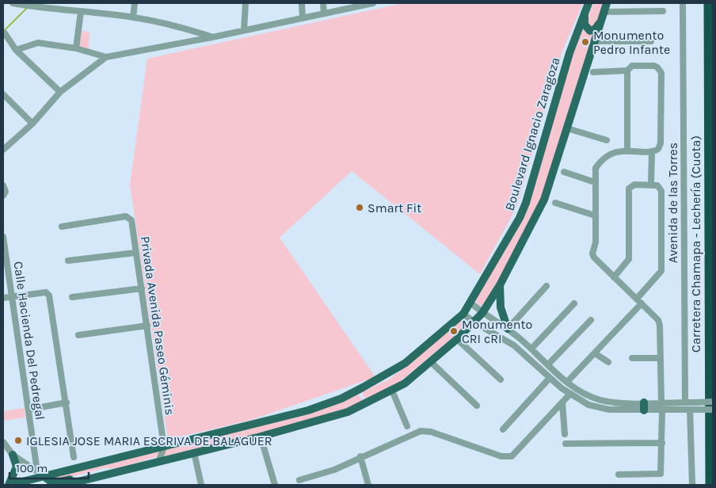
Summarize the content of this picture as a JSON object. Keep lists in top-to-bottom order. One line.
{"streets":{"highway":["Carretera Chamapa - Lechería (Cuota)"],"main road":["Boulevard Ignacio Zaragoza"],"street":["Avenida de las Torres","Privada Avenida Paseo Géminis","Calle Hacienda Del Pedregal"]},"crossings":[["Boulevard Ignacio Zaragoza","Privada Avenida Paseo Géminis"],["Boulevard Ignacio Zaragoza","Calle Hacienda Del Pedregal"]],"places":["Monumento Pedro Infante","Smart Fit","Monumento CRI cRI","IGLESIA JOSE MARIA ESCRIVA DE BALAGUER"],"scale_bar":"100 m"}
